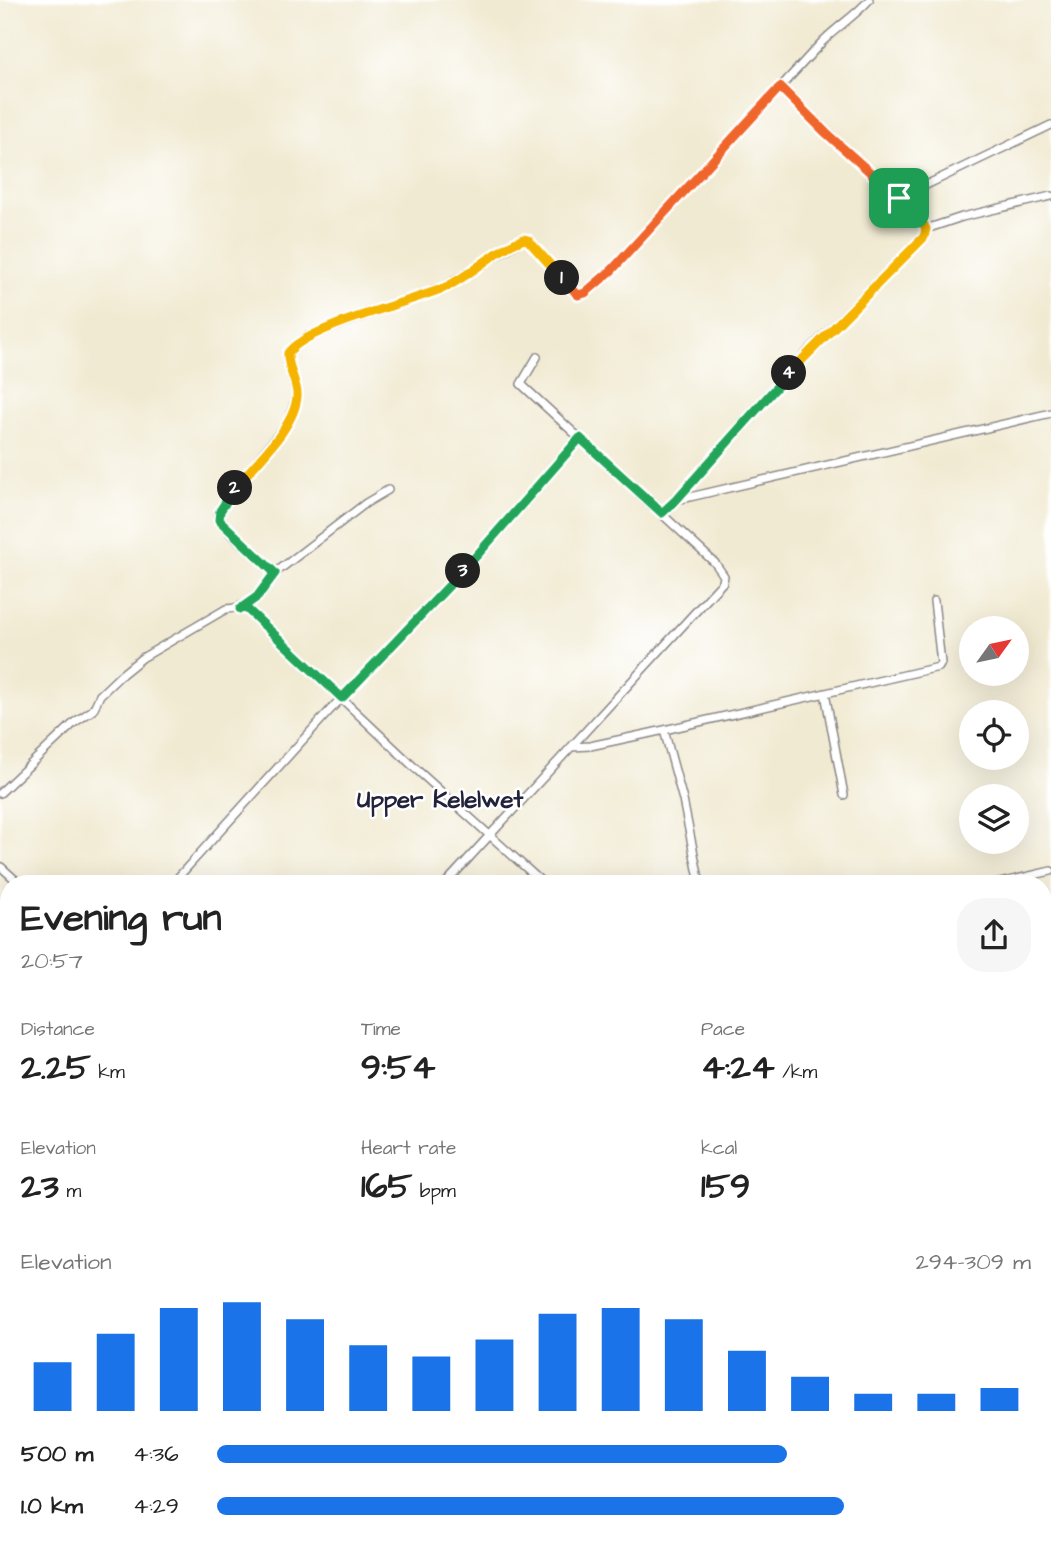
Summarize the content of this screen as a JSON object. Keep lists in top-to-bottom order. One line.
{"districts":["Upper Kelelwet"],"north":"top right","page":{"pins":["1","4","2","3"],"heading":["Evening run","20:57"],"stats":[["Distance","2.25 km"],["Time","9:54"],["Pace","4:24 /km"],["Elevation","23 m"],["Heart rate","165 bpm"],["kcal","159"]],"chart":["Elevation","294–309 m"],"list":[{"name":"500 m","note":"4:36"},{"name":"1.0 km","note":"4:29"}]}}
